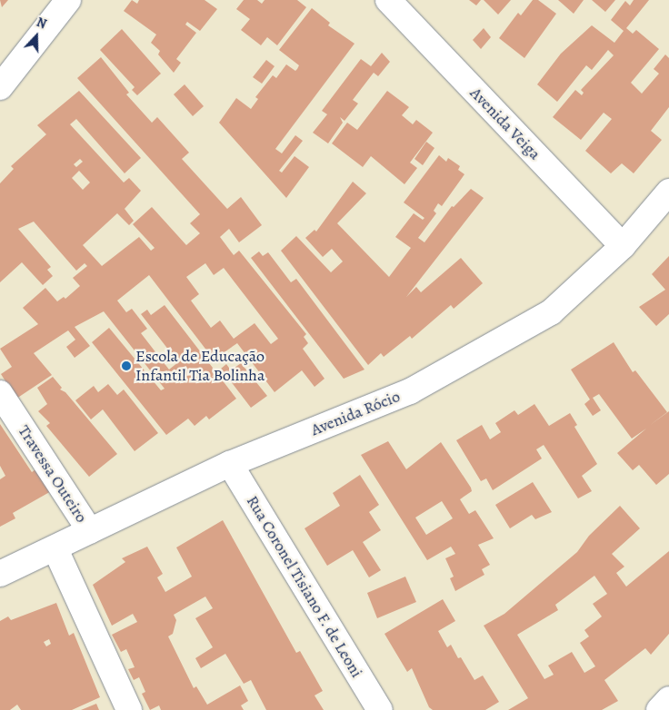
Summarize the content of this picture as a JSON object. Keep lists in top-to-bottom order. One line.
{"streets":{"street":["Avenida Veiga","Avenida Rócio","Travessa Outeiro","Rua Coronel Tisiano F. de Leoni"]},"crossings":[["Avenida Veiga","Avenida Rócio"],["Avenida Rócio","Travessa Outeiro"],["Avenida Rócio","Rua Coronel Tisiano F. de Leoni"]],"places":["Escola de Educação Infantil Tia Bolinha"],"north":"top"}
